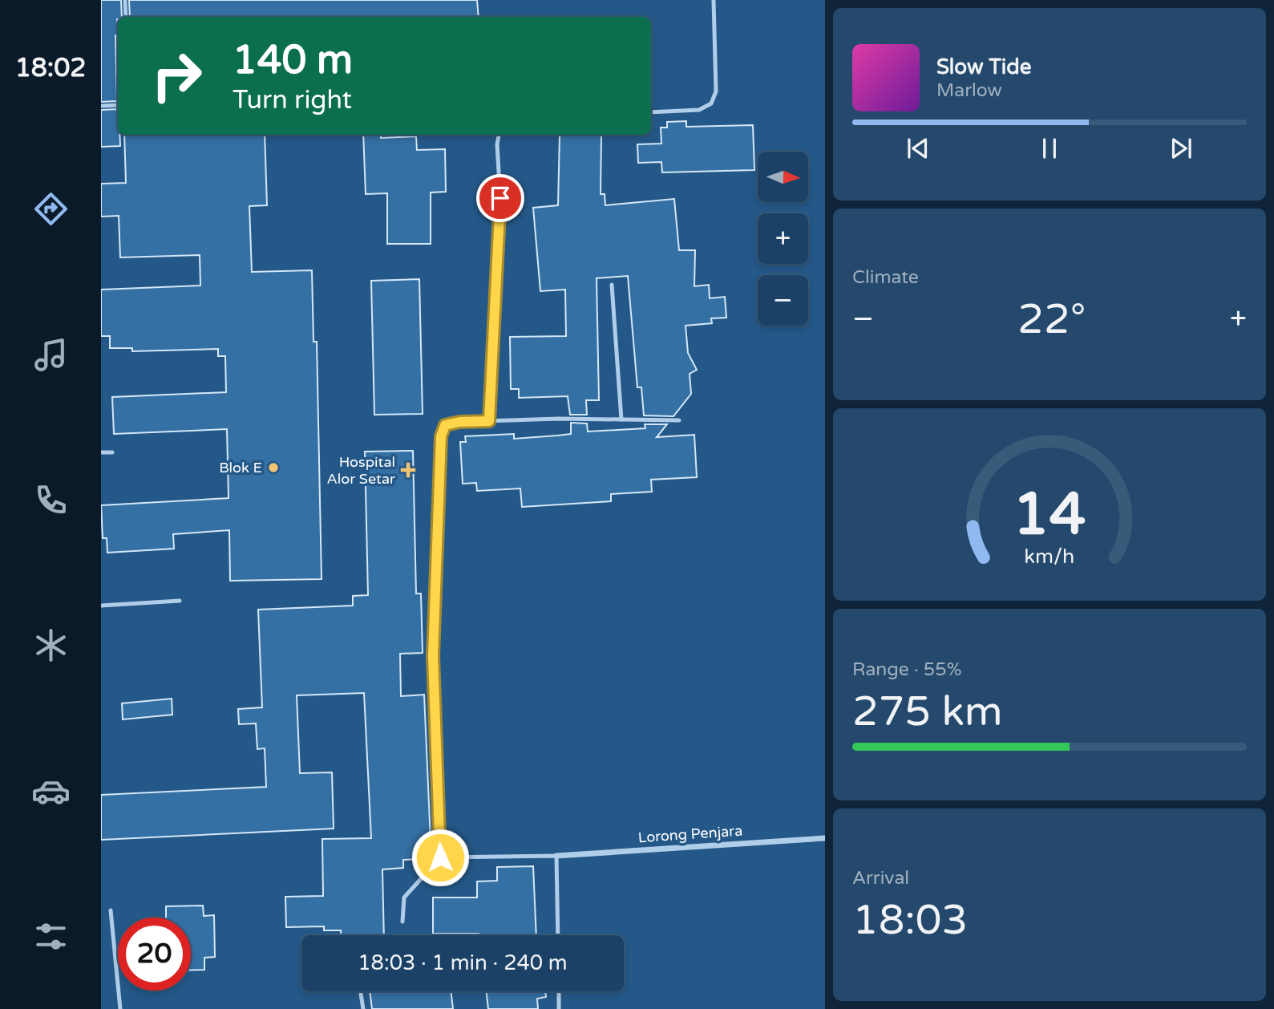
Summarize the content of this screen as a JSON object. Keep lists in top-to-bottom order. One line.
{"streets":{"street":["Lorong Penjara"]},"places":{"other":["Blok E"],"health":["Hospital Alor Setar"]},"north":"right","page":{"tabs":"18:02","turn":["140 m","Turn right"],"song":["Slow Tide","Marlow"],"map_buttons":["+","−"],"tile":["Climate",["Range · 55%","275 km"],["Arrival","18:03"]],"heat":["−","22°","+"],"limit":"20","trip":"18:03 · 1 min · 240 m","gauge":["14","km/h"]}}
